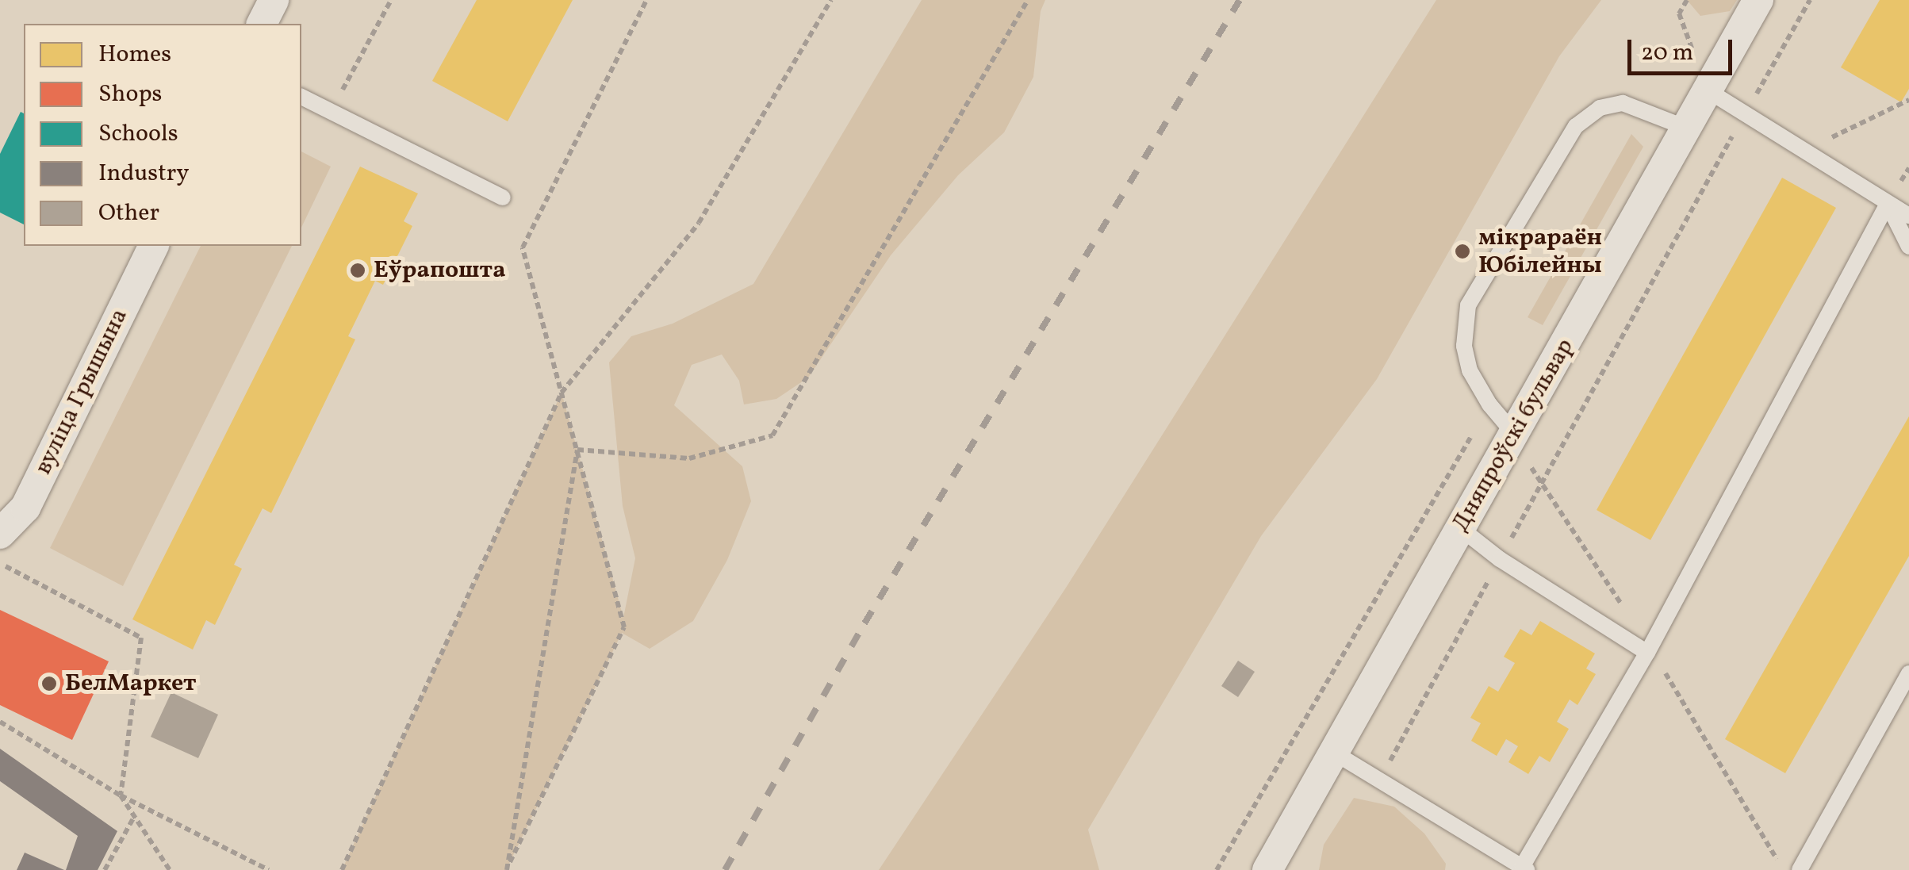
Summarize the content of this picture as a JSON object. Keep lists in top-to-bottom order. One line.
{"streets":{"street":["вуліца Грышына","Дняпроўскі бульвар"]},"places":["мікрараён Юбілейны","Еўрапошта","БелМаркет"],"legend":["Homes","Shops","Schools","Industry","Other"],"scale_bar":"20 m"}
